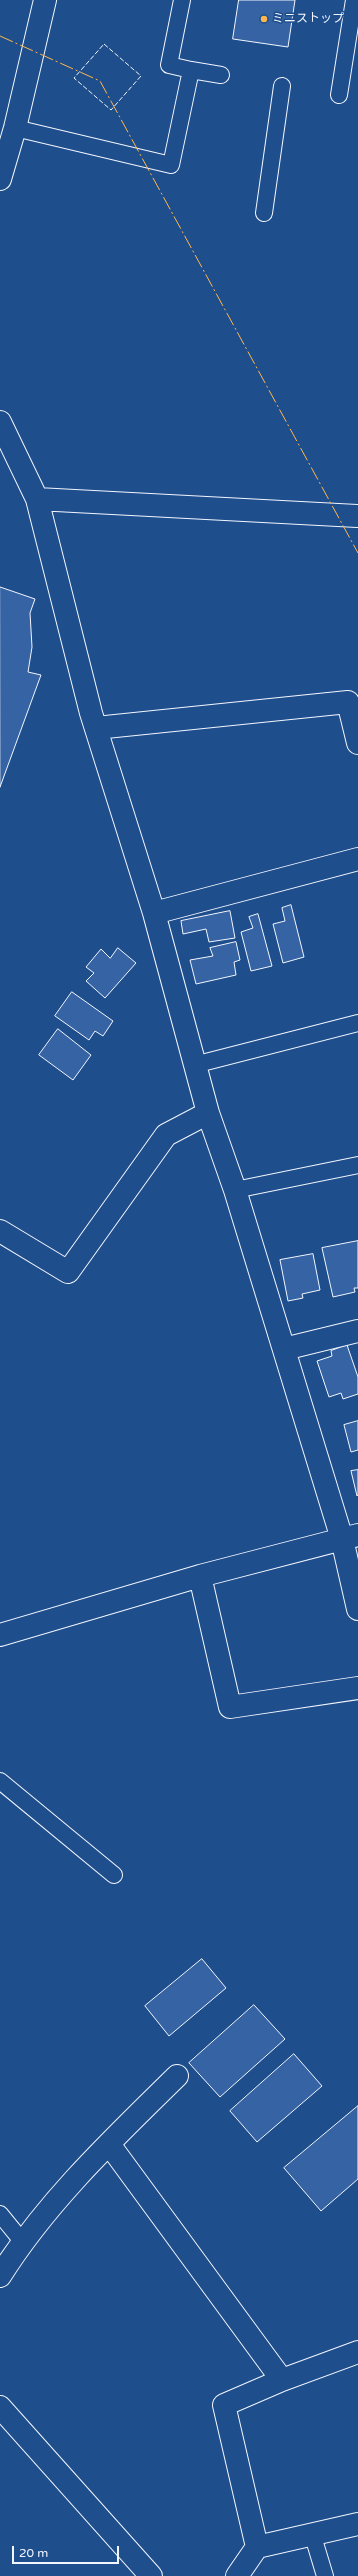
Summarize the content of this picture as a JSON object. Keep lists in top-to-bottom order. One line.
{"places":["ミニストップ"],"scale_bar":"20 m"}
